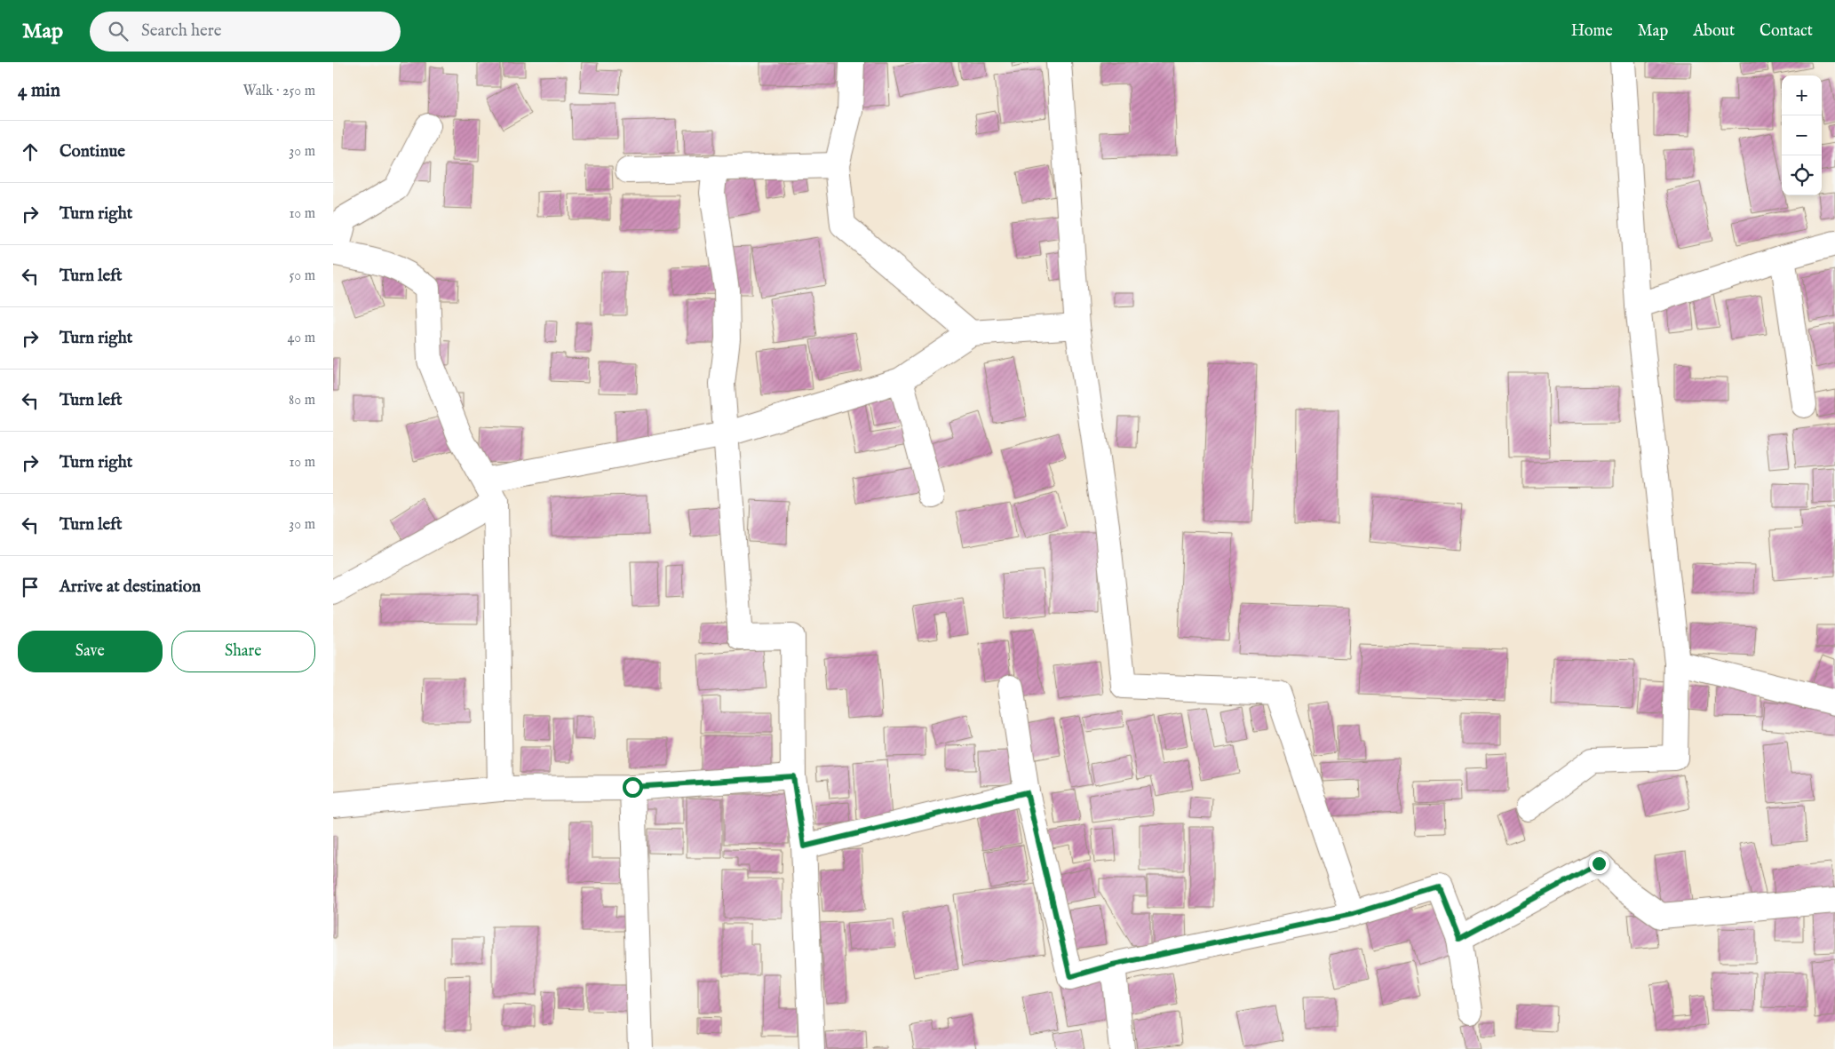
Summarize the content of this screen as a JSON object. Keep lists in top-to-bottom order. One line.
{"page":{"header":"Map","search":"Search here","nav":["Home","Map","About","Contact"],"heading":["4 min","Walk · 250 m"],"map_buttons":["+","−"],"list":[["Continue","30 m"],["Turn right","10 m"],["Turn left","50 m"],["Turn right","40 m"],["Turn left","80 m"],["Turn right","10 m"],["Turn left","30 m"],"Arrive at destination"],"buttons":["Save","Share"]}}
